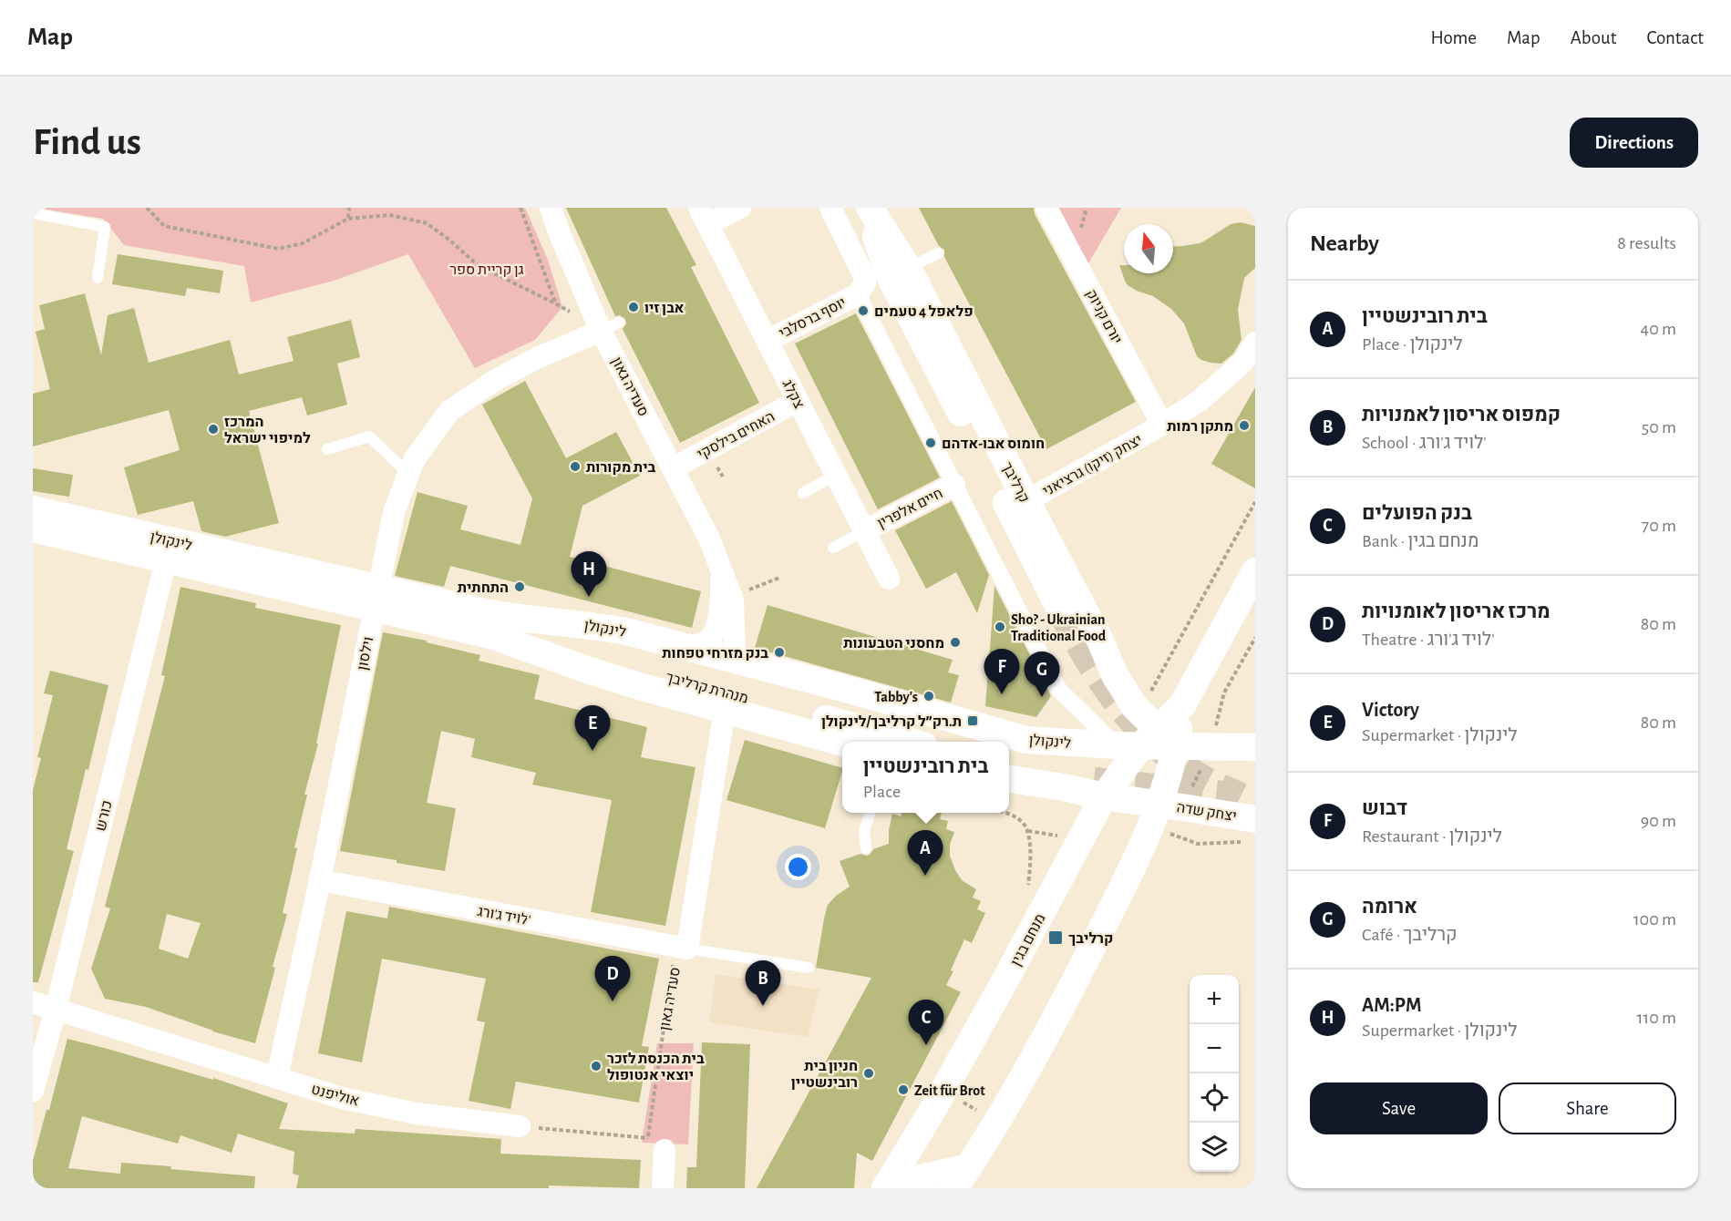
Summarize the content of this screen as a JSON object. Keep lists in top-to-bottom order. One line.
{"streets":{"street":["יורם קניוק","יוסף ברסלבי","סעדיה גאון","צקלג","האחים בילסקי","יצחק (זיקו) גרציאני","קרליבך","חיים אלפרין","לינקולן","וילסון","מנהרת קרליבך","יצחק שדה","כורש","לויד ג'ורג'","מנחם בגין","אוליפנט"]},"crossings":[["יורם קניוק","יצחק (זיקו) גרציאני"],["יוסף ברסלבי","צקלג"],["סעדיה גאון","האחים בילסקי"],["סעדיה גאון","לינקולן"],["סעדיה גאון","וילסון"],["סעדיה גאון","לויד ג'ורג'"],["צקלג","האחים בילסקי"],["צקלג","חיים אלפרין"],["יצחק (זיקו) גרציאני","קרליבך"],["קרליבך","לינקולן"],["קרליבך","מנחם בגין"],["לינקולן","וילסון"],["לינקולן","מנהרת קרליבך"],["לינקולן","כורש"],["לינקולן","מנחם בגין"],["וילסון","לויד ג'ורג'"],["וילסון","אוליפנט"],["יצחק שדה","מנחם בגין"],["כורש","אוליפנט"]],"parks":["גן קריית ספר"],"places":{"other":["אבן זיו","פלאפל 4 טעמים","מתקן רמות","המרכז למיפוי ישראל","חומוס אבו-אדהם","בית מקורות","התחתית","Sho? - Ukrainian Traditional Food","מחסני הטבעונות","בנק מזרחי טפחות","Tabby's","בית הכנסת לזכר יוצאי אנטופול","חניון בית רובינשטיין","Zeit für Brot"],"transit":["ת.רק״ל קרליבך/לינקולן","קרליבך"]},"north":"top","page":{"header":"Map","nav":["Home","Map","About","Contact"],"buttons":["Directions",["Save","Share"]],"title":"Find us","heading":["Nearby","8 results"],"list":[{"mark":"A","name":"בית רובינשטיין","note":"Place · לינקולן","value":"40 m"},{"mark":"B","name":"קמפוס אריסון לאמנויות","note":"School · לויד ג'ורג'","value":"50 m"},{"mark":"C","name":"בנק הפועלים","note":"Bank · מנחם בגין","value":"70 m"},{"mark":"D","name":"מרכז אריסון לאומנויות","note":"Theatre · לויד ג'ורג'","value":"80 m"},{"mark":"E","name":"Victory","note":"Supermarket · לינקולן","value":"80 m"},{"mark":"F","name":"דבוש","note":"Restaurant · לינקולן","value":"90 m"},{"mark":"G","name":"ארומה","note":"Café · קרליבך","value":"100 m"},{"mark":"H","name":"AM:PM","note":"Supermarket · לינקולן","value":"110 m"}],"pins":["H","F","G","E","A","D","B","C"],"popup":["בית רובינשטיין","Place"],"map_buttons":["+","−"]}}
